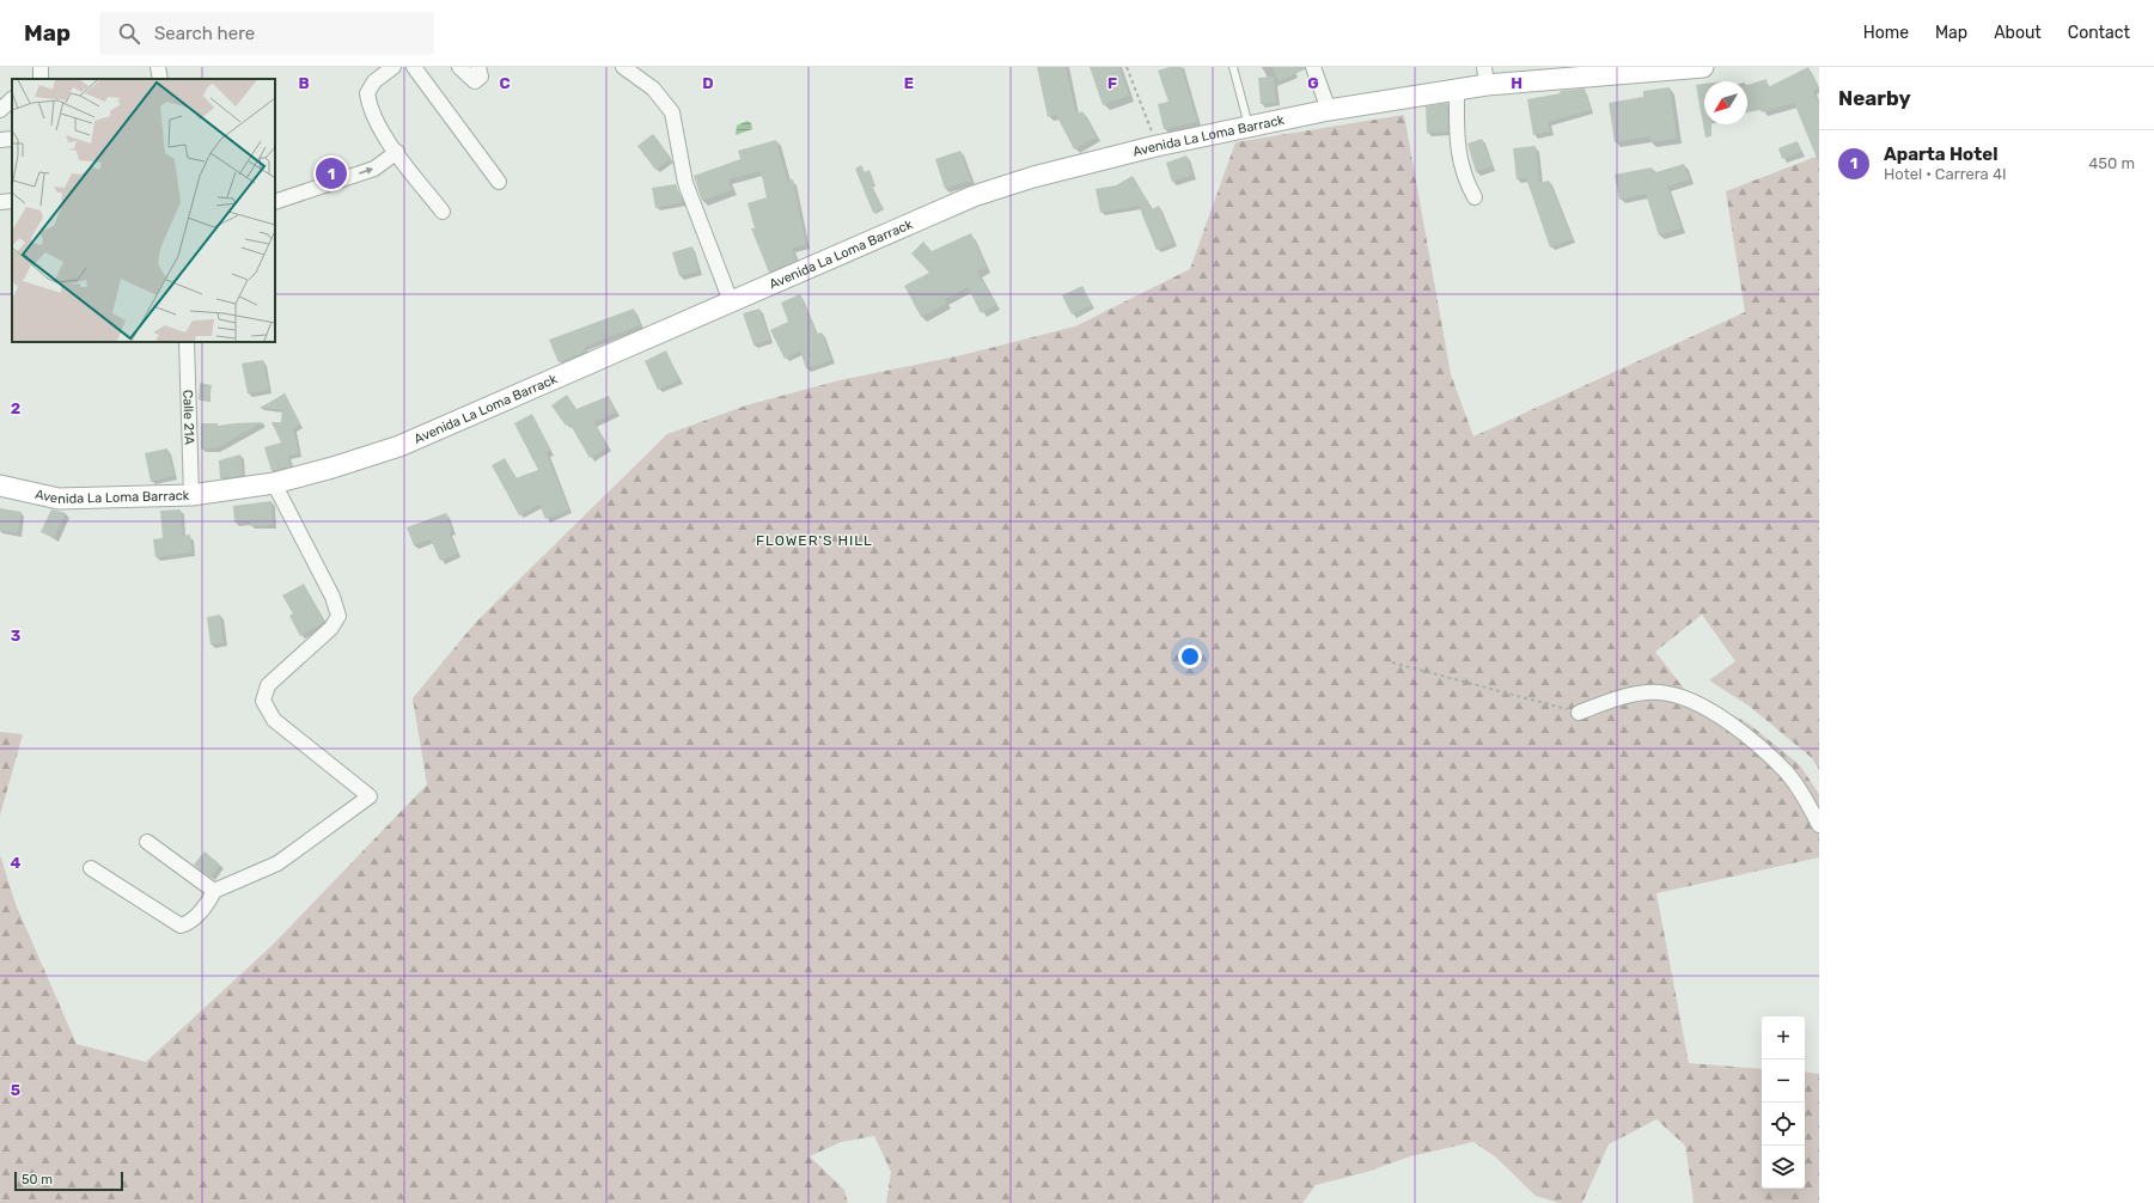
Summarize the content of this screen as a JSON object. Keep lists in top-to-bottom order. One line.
{"streets":{"main road":["Avenida La Loma Barrack"],"street":["Calle 21A"]},"crossings":[["Avenida La Loma Barrack","Calle 21A"]],"districts":["FLOWER'S HILL"],"scale_bar":"50 m","north":"bottom left","page":{"header":"Map","search":"Search here","nav":["Home","Map","About","Contact"],"heading":"Nearby","list":[{"mark":"1","name":"Aparta Hotel","note":"Hotel · Carrera 4I","value":"450 m"}],"pins":"1","map_buttons":["+","−"],"scale":"50 m"},"grid":{"columns":["B","C","D","E","F","G","H"],"rows":["2","3","4","5"]}}
